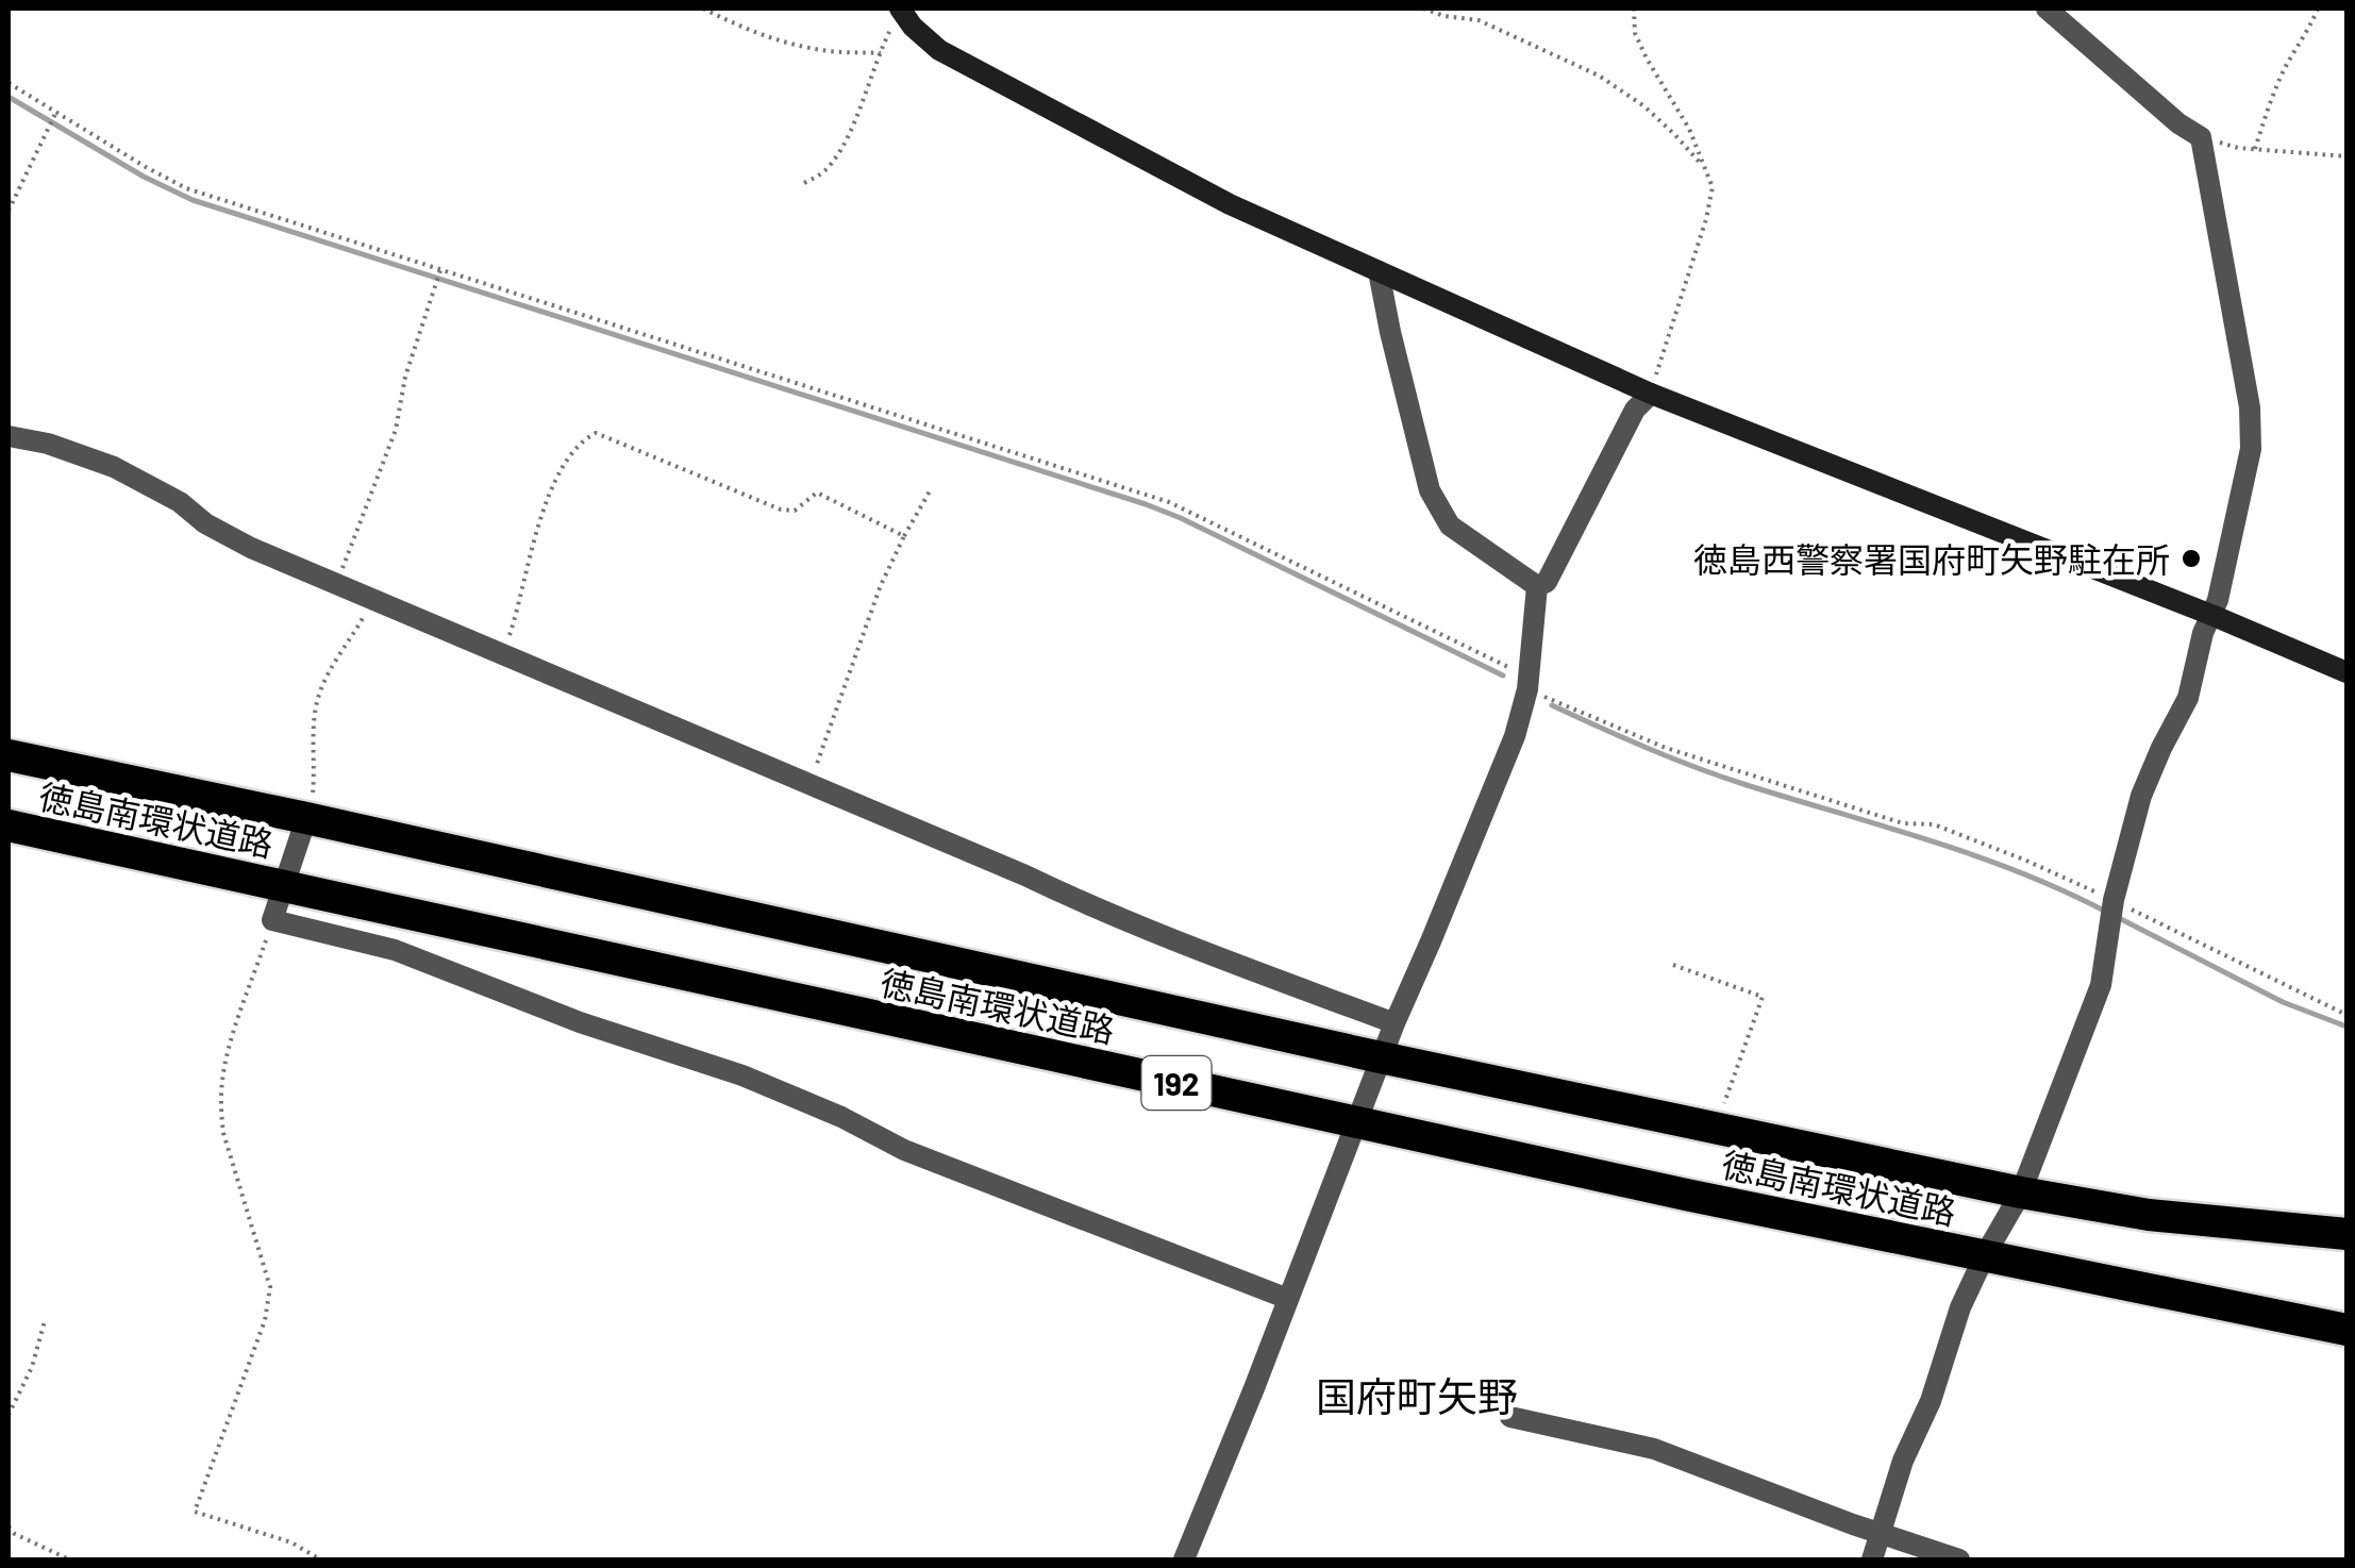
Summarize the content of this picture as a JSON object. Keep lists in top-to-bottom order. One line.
{"streets":{"highway":["徳島南環状道路","192"]},"districts":["国府町矢野"],"places":["徳島西警察署国府町矢野駐在所"]}
